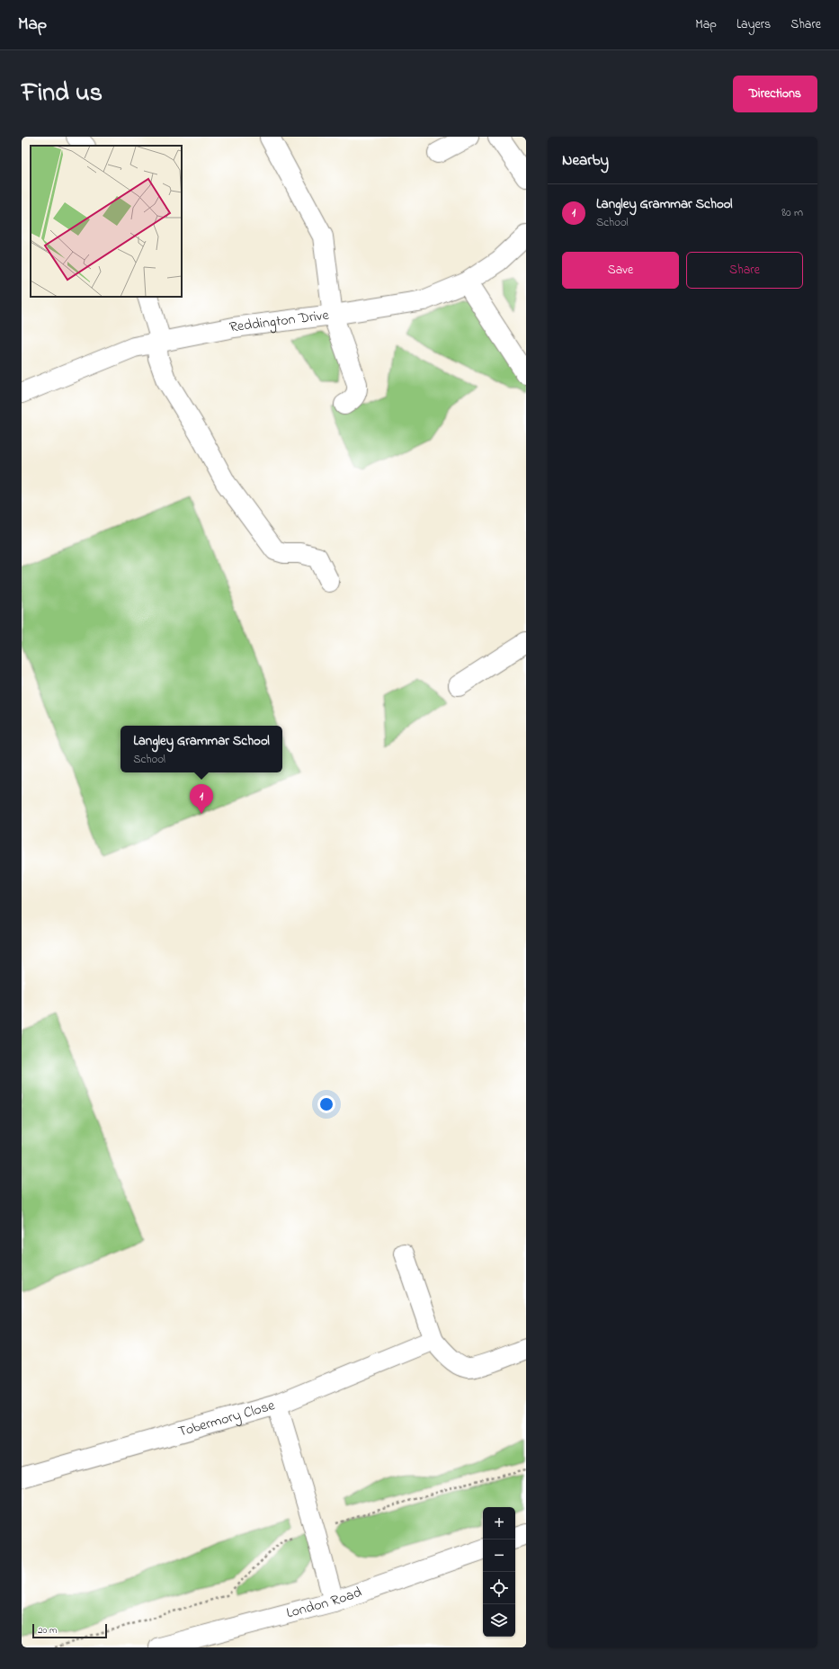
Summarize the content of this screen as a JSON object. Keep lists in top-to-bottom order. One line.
{"streets":{"street":["Reddington Drive","Tobermory Close","London Road"]},"crossings":[["Tobermory Close","London Road"]],"scale_bar":"20 m","page":{"header":"Map","nav":["Map","Layers","Share"],"title":"Find us","buttons":["Directions",["Save","Share"]],"heading":"Nearby","list":[{"mark":"1","name":"Langley Grammar School","note":"School","value":"80 m"}],"popup":["Langley Grammar School","School"],"pins":"1","map_buttons":["+","−"],"scale":"20 m"}}
